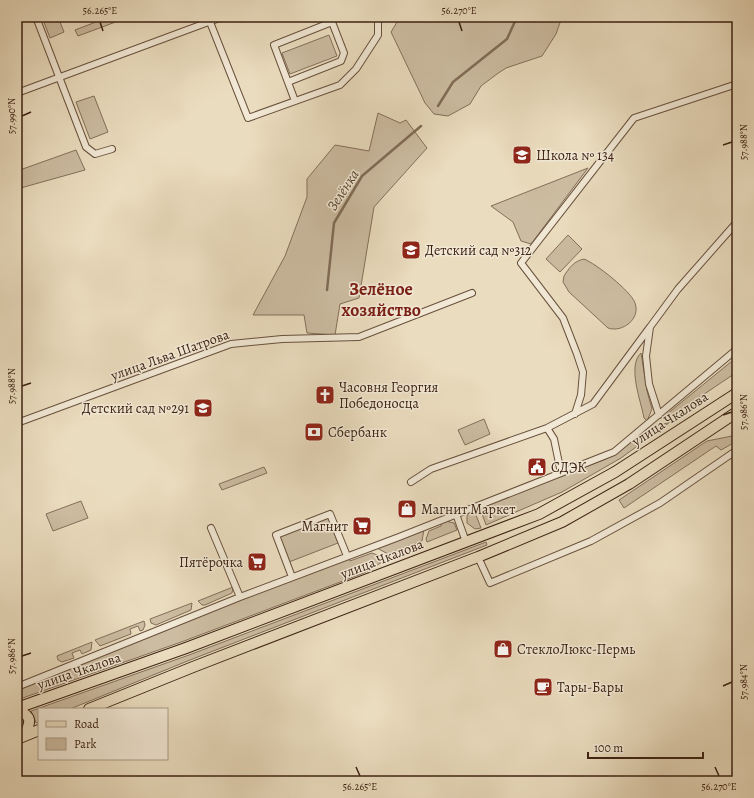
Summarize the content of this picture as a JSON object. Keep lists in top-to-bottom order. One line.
{"streets":{"main road":["улица Чкалова"],"street":["улица Льва Шатрова"]},"districts":["Зелёное хозяйство"],"water":["Зелёнка"],"places":{"school or university":["Школа № 134","Детский сад №312","Детский сад №291"],"church":["Часовня Георгия Победоносца"],"bank":["Сбербанк"],"public building":["СДЭК"],"shop":["Магнит Маркет","СтеклоЛюкс-Пермь"],"supermarket":["Магнит","Пятёрочка"],"cafe":["Тары-Бары"]},"legend":["Road","Park"],"scale_bar":"100 m","coordinates":["56.265°E","56.270°E","57.990°N","57.988°N","57.986°N","57.984°N"]}
